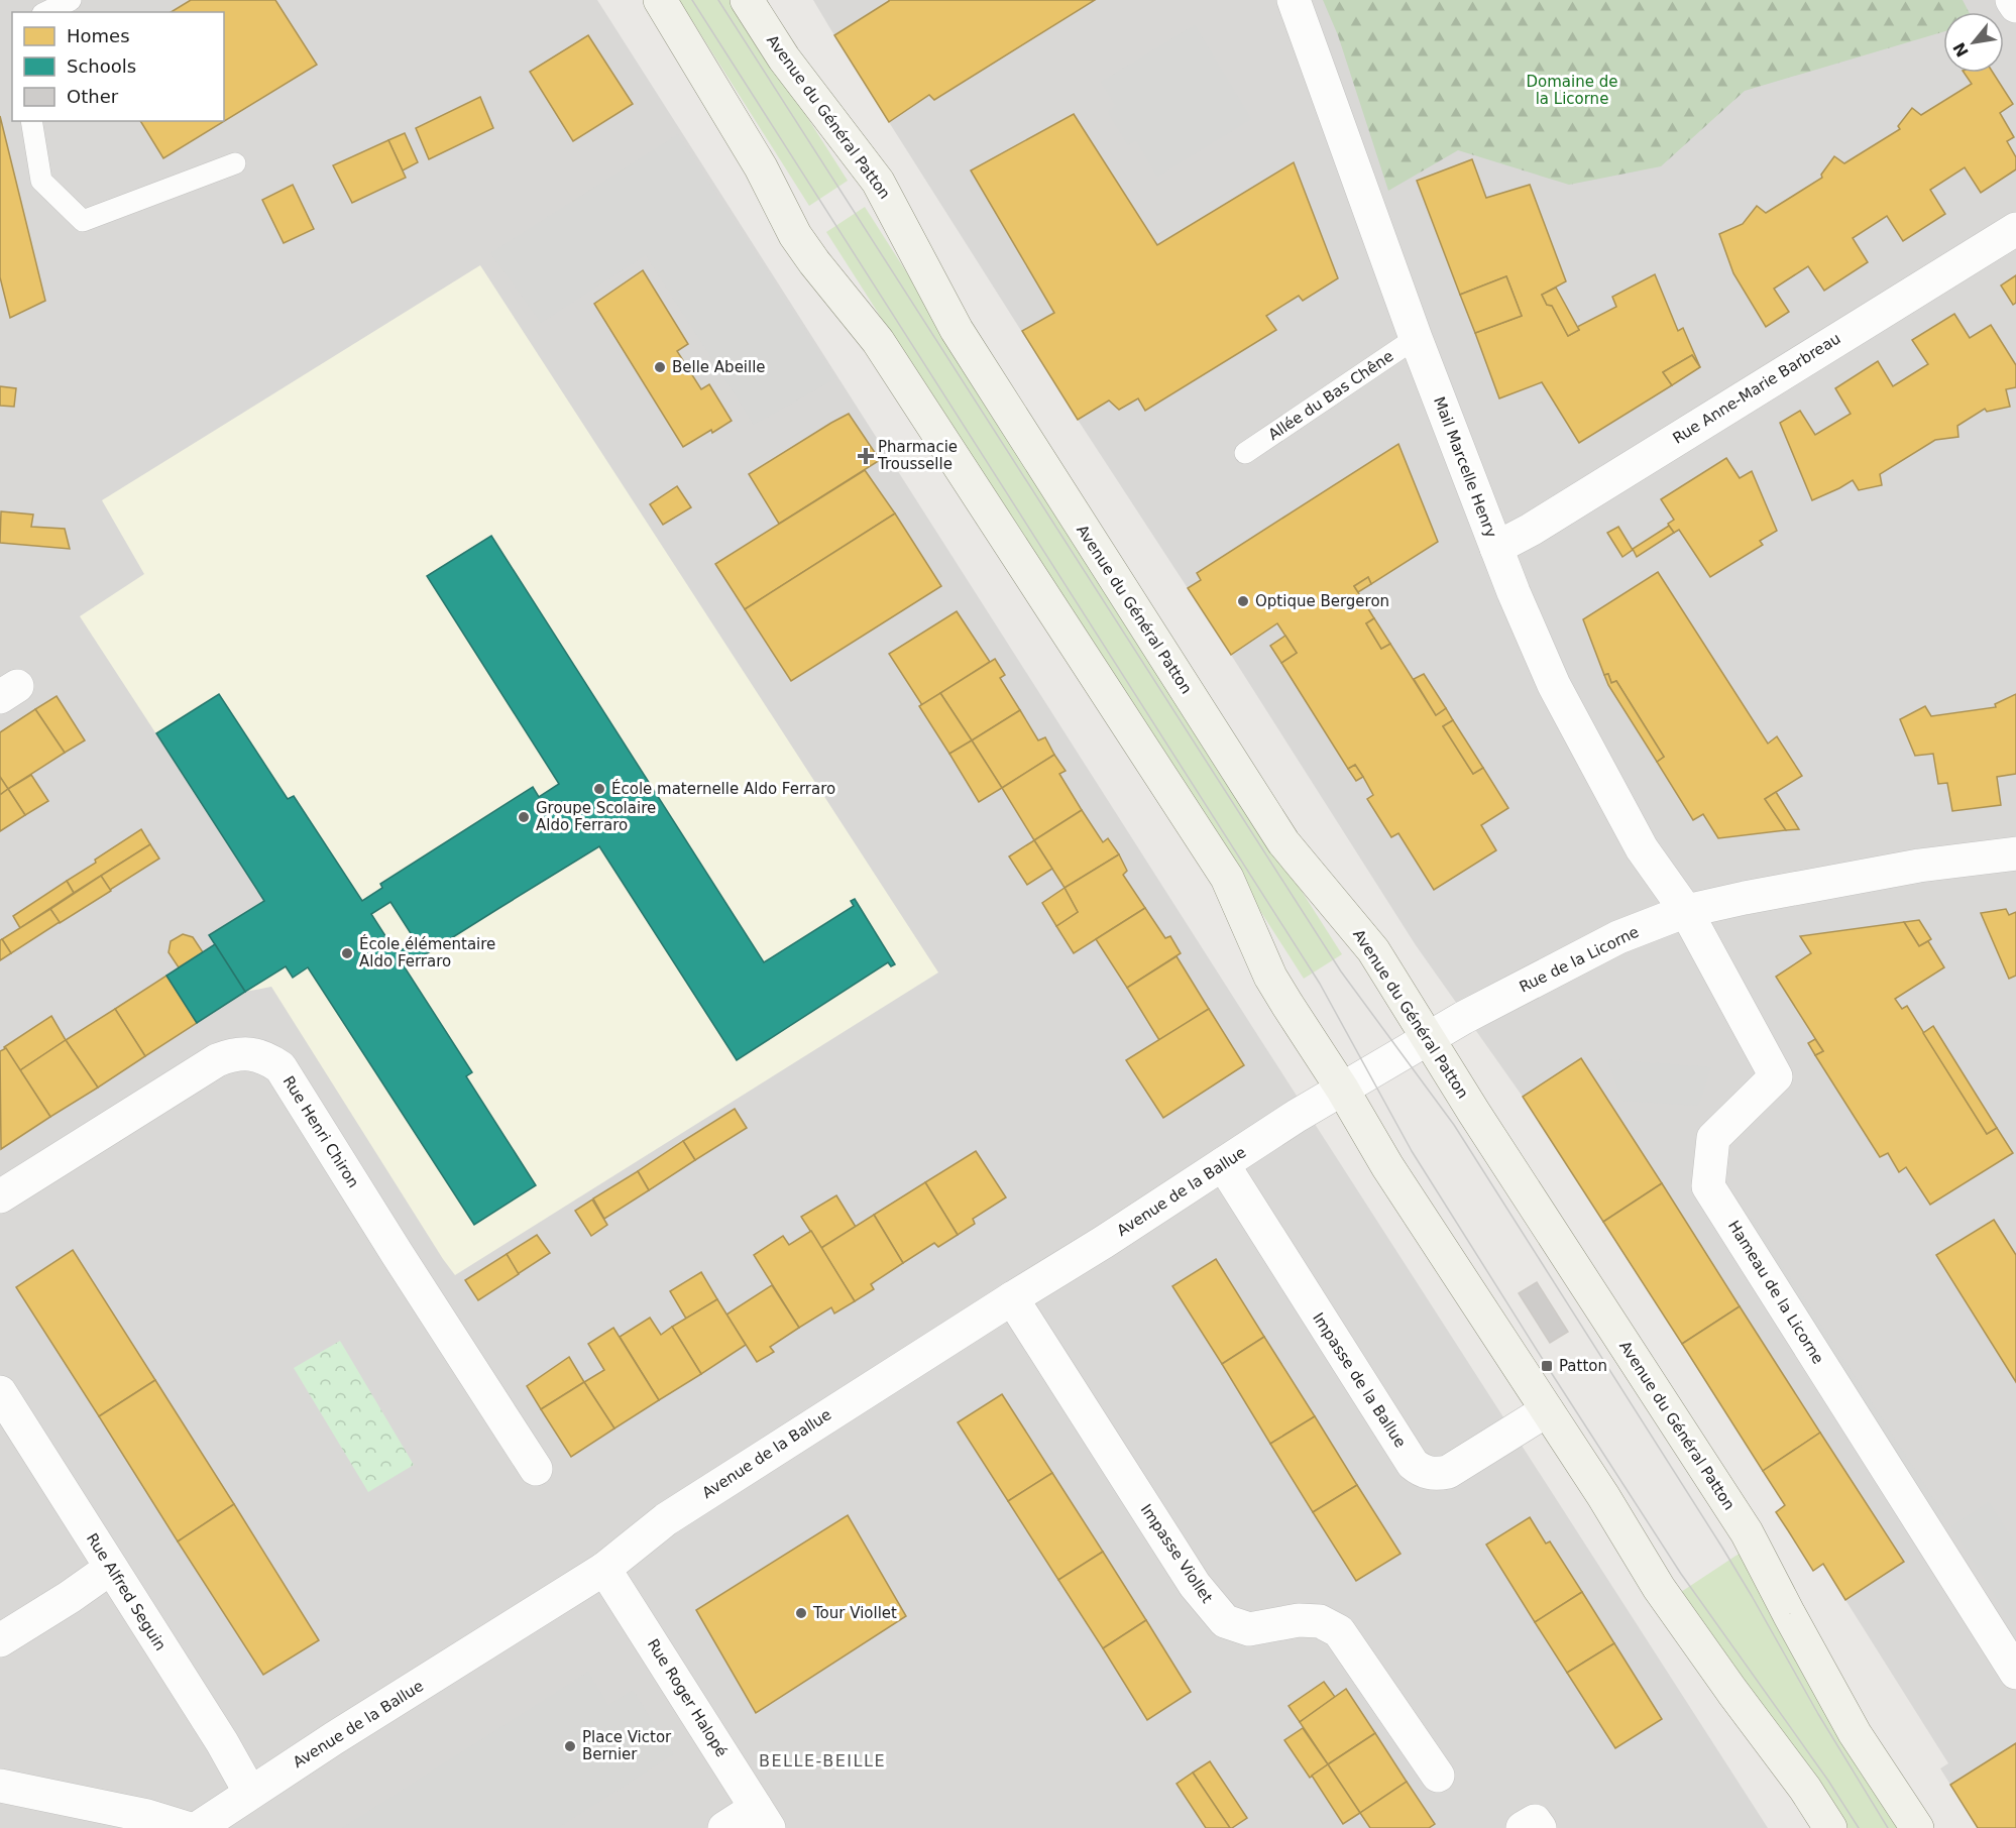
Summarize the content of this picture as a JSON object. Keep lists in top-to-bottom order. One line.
{"streets":{"street":["Avenue du Général Patton","Rue Anne-Marie Barbreau","Mail Marcelle Henry","Rue de la Licorne","Rue Henri Chiron","Avenue de la Ballue","Hameau de la Licorne","Impasse de la Ballue","Impasse Viollet","Rue Alfred Seguin","Rue Roger Halopé"],"lane":["Allée du Bas Chêne"]},"crossings":[["Avenue du Général Patton","Rue de la Licorne"],["Rue Anne-Marie Barbreau","Mail Marcelle Henry"],["Allée du Bas Chêne","Mail Marcelle Henry"],["Mail Marcelle Henry","Rue de la Licorne"],["Mail Marcelle Henry","Hameau de la Licorne"],["Rue de la Licorne","Avenue de la Ballue"],["Rue de la Licorne","Hameau de la Licorne"],["Avenue de la Ballue","Impasse de la Ballue"],["Avenue de la Ballue","Impasse Viollet"],["Avenue de la Ballue","Rue Alfred Seguin"],["Avenue de la Ballue","Rue Roger Halopé"]],"districts":["BELLE-BEILLE"],"parks":["Domaine de la Licorne"],"places":{"other":["Belle Abeille","Optique Bergeron","École maternelle Aldo Ferraro","Groupe Scolaire Aldo Ferraro","École élémentaire Aldo Ferraro","Tour Viollet","Place Victor Bernier"],"health":["Pharmacie Trousselle"],"transit":["Patton"]},"legend":["Homes","Schools","Other"],"north":"bottom left"}
